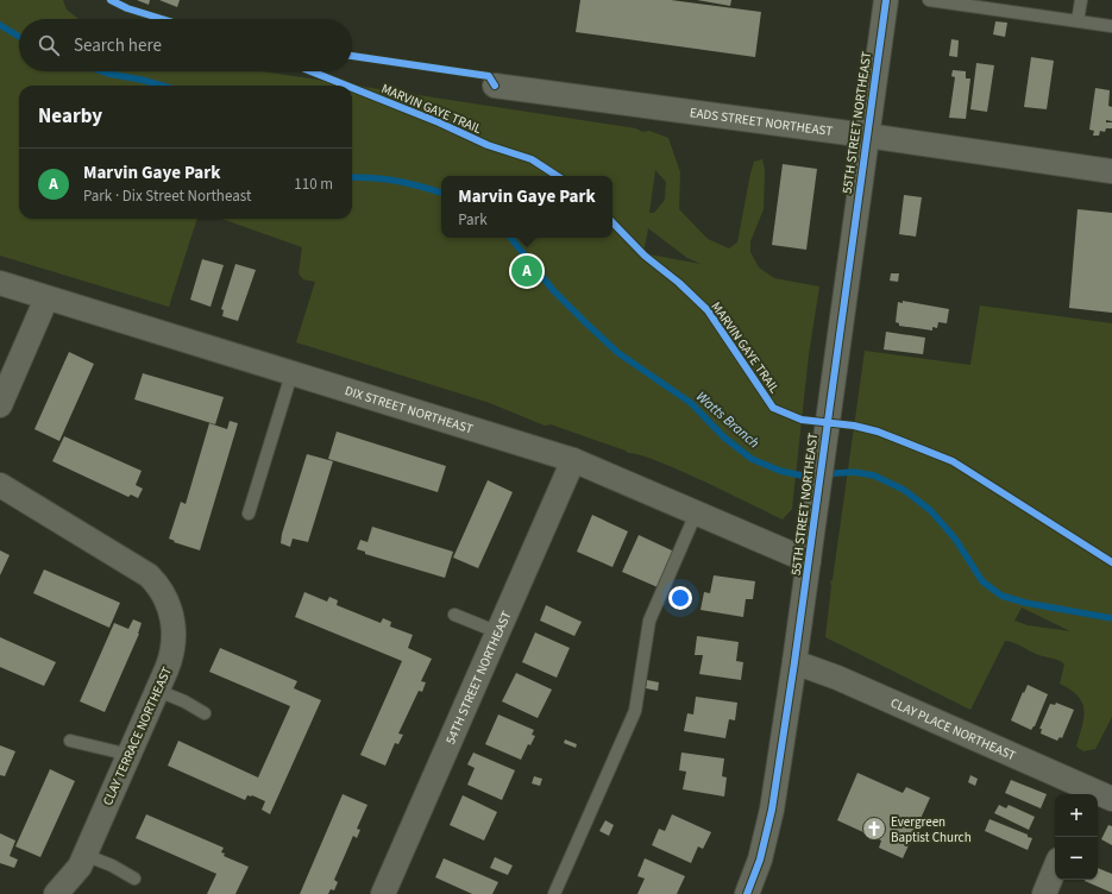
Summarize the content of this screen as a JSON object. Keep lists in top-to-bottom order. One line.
{"streets":{"street":["EADS STREET NORTHEAST","55TH STREET NORTHEAST","DIX STREET NORTHEAST","54TH STREET NORTHEAST","CLAY PLACE NORTHEAST","CLAY TERRACE NORTHEAST"],"cycle path":["MARVIN GAYE TRAIL"]},"crossings":[["EADS STREET NORTHEAST","55TH STREET NORTHEAST"],["55TH STREET NORTHEAST","DIX STREET NORTHEAST"],["55TH STREET NORTHEAST","CLAY PLACE NORTHEAST"],["DIX STREET NORTHEAST","54TH STREET NORTHEAST"]],"water":["Watts Branch"],"places":{"church":["Evergreen Baptist Church"]},"page":{"search":"Search here","heading":"Nearby","list":[{"mark":"A","name":"Marvin Gaye Park","note":"Park · Dix Street Northeast","value":"110 m"}],"popup":["Marvin Gaye Park","Park"],"pins":"A","map_buttons":["+","−"]}}
